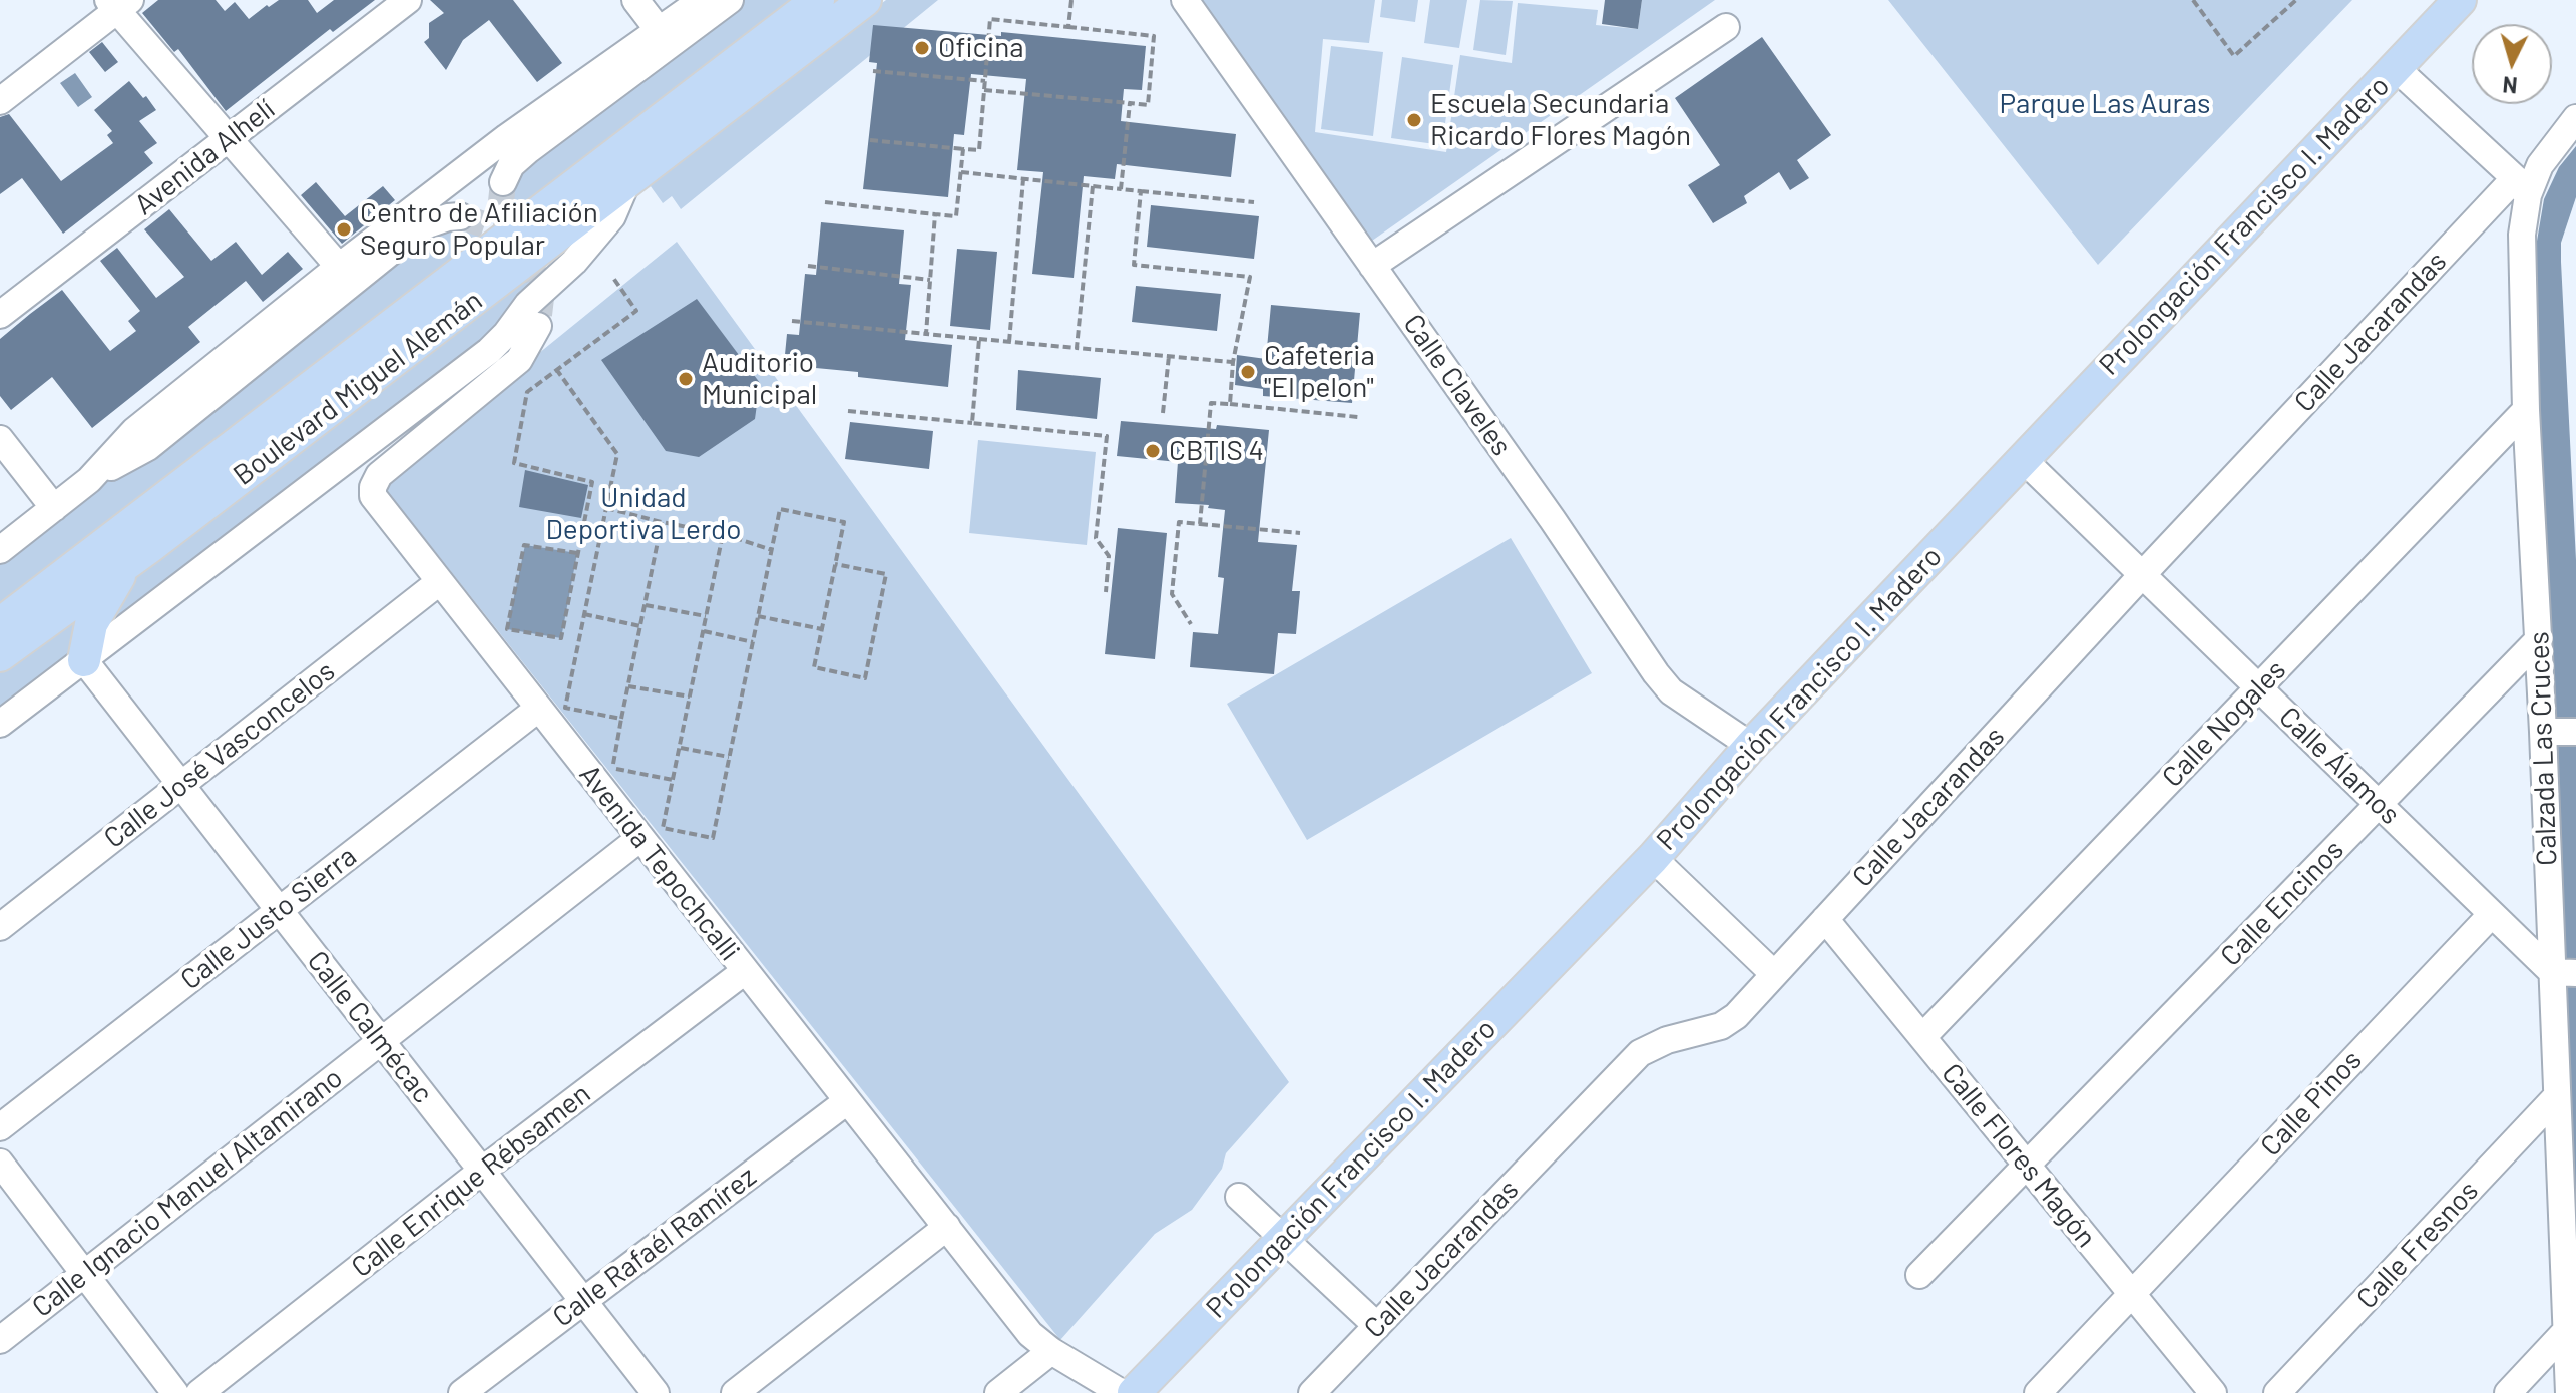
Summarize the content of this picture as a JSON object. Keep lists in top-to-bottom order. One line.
{"streets":{"main road":["Prolongación Francisco I. Madero","Boulevard Miguel Alemán"],"street":["Avenida Alhelí","Calle Jacarandas","Calle Claveles","Calle Nogales","Calzada Las Cruces","Calle José Vasconcelos","Calle Álamos","Avenida Tepochcalli","Calle Encinos","Calle Justo Sierra","Calle Calmécac","Calle Pinos","Calle Flores Magón","Calle Enrique Rébsamen","Calle Ignacio Manuel Altamirano","Calle Fresnos","Calle Rafaél Ramírez"]},"crossings":[["Prolongación Francisco I. Madero","Calle Claveles"],["Prolongación Francisco I. Madero","Calle Álamos"],["Calle Jacarandas","Calzada Las Cruces"],["Calle Jacarandas","Calle Álamos"],["Calle Jacarandas","Calle Flores Magón"],["Calle Nogales","Calzada Las Cruces"],["Calle Nogales","Calle Álamos"],["Calle Nogales","Calle Flores Magón"],["Calzada Las Cruces","Calle Álamos"],["Calzada Las Cruces","Calle Encinos"],["Calzada Las Cruces","Calle Fresnos"],["Calle José Vasconcelos","Avenida Tepochcalli"],["Calle José Vasconcelos","Calle Calmécac"],["Calle Álamos","Calle Encinos"],["Calle Álamos","Calle Pinos"],["Avenida Tepochcalli","Calle Justo Sierra"],["Avenida Tepochcalli","Calle Enrique Rébsamen"],["Avenida Tepochcalli","Calle Ignacio Manuel Altamirano"],["Avenida Tepochcalli","Calle Rafaél Ramírez"],["Calle Encinos","Calle Flores Magón"],["Calle Justo Sierra","Calle Calmécac"],["Calle Calmécac","Calle Enrique Rébsamen"],["Calle Calmécac","Calle Ignacio Manuel Altamirano"],["Calle Calmécac","Calle Rafaél Ramírez"],["Calle Pinos","Calle Flores Magón"]],"parks":["Parque Las Auras","Unidad Deportiva Lerdo"],"places":["Oficina","Escuela Secundaria Ricardo Flores Magón","Centro de Afiliación Seguro Popular","Cafeteria \"El pelon\"","Auditorio Municipal","CBTIS 4"],"north":"bottom"}
